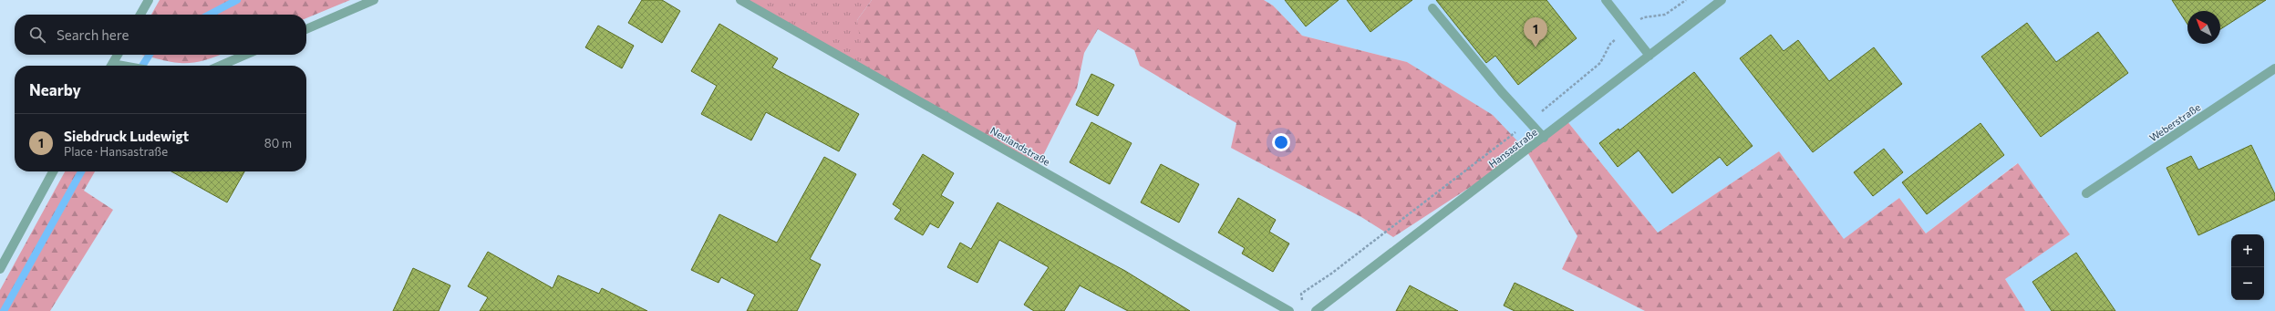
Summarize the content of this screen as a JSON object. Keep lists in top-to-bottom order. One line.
{"streets":{"street":["Weberstraße","Neulandstraße","Hansastraße"]},"north":"top left","page":{"search":"Search here","pins":"1","heading":"Nearby","list":[{"mark":"1","name":"Siebdruck Ludewigt","note":"Place · Hansastraße","value":"80 m"}],"map_buttons":["+","−"]}}
